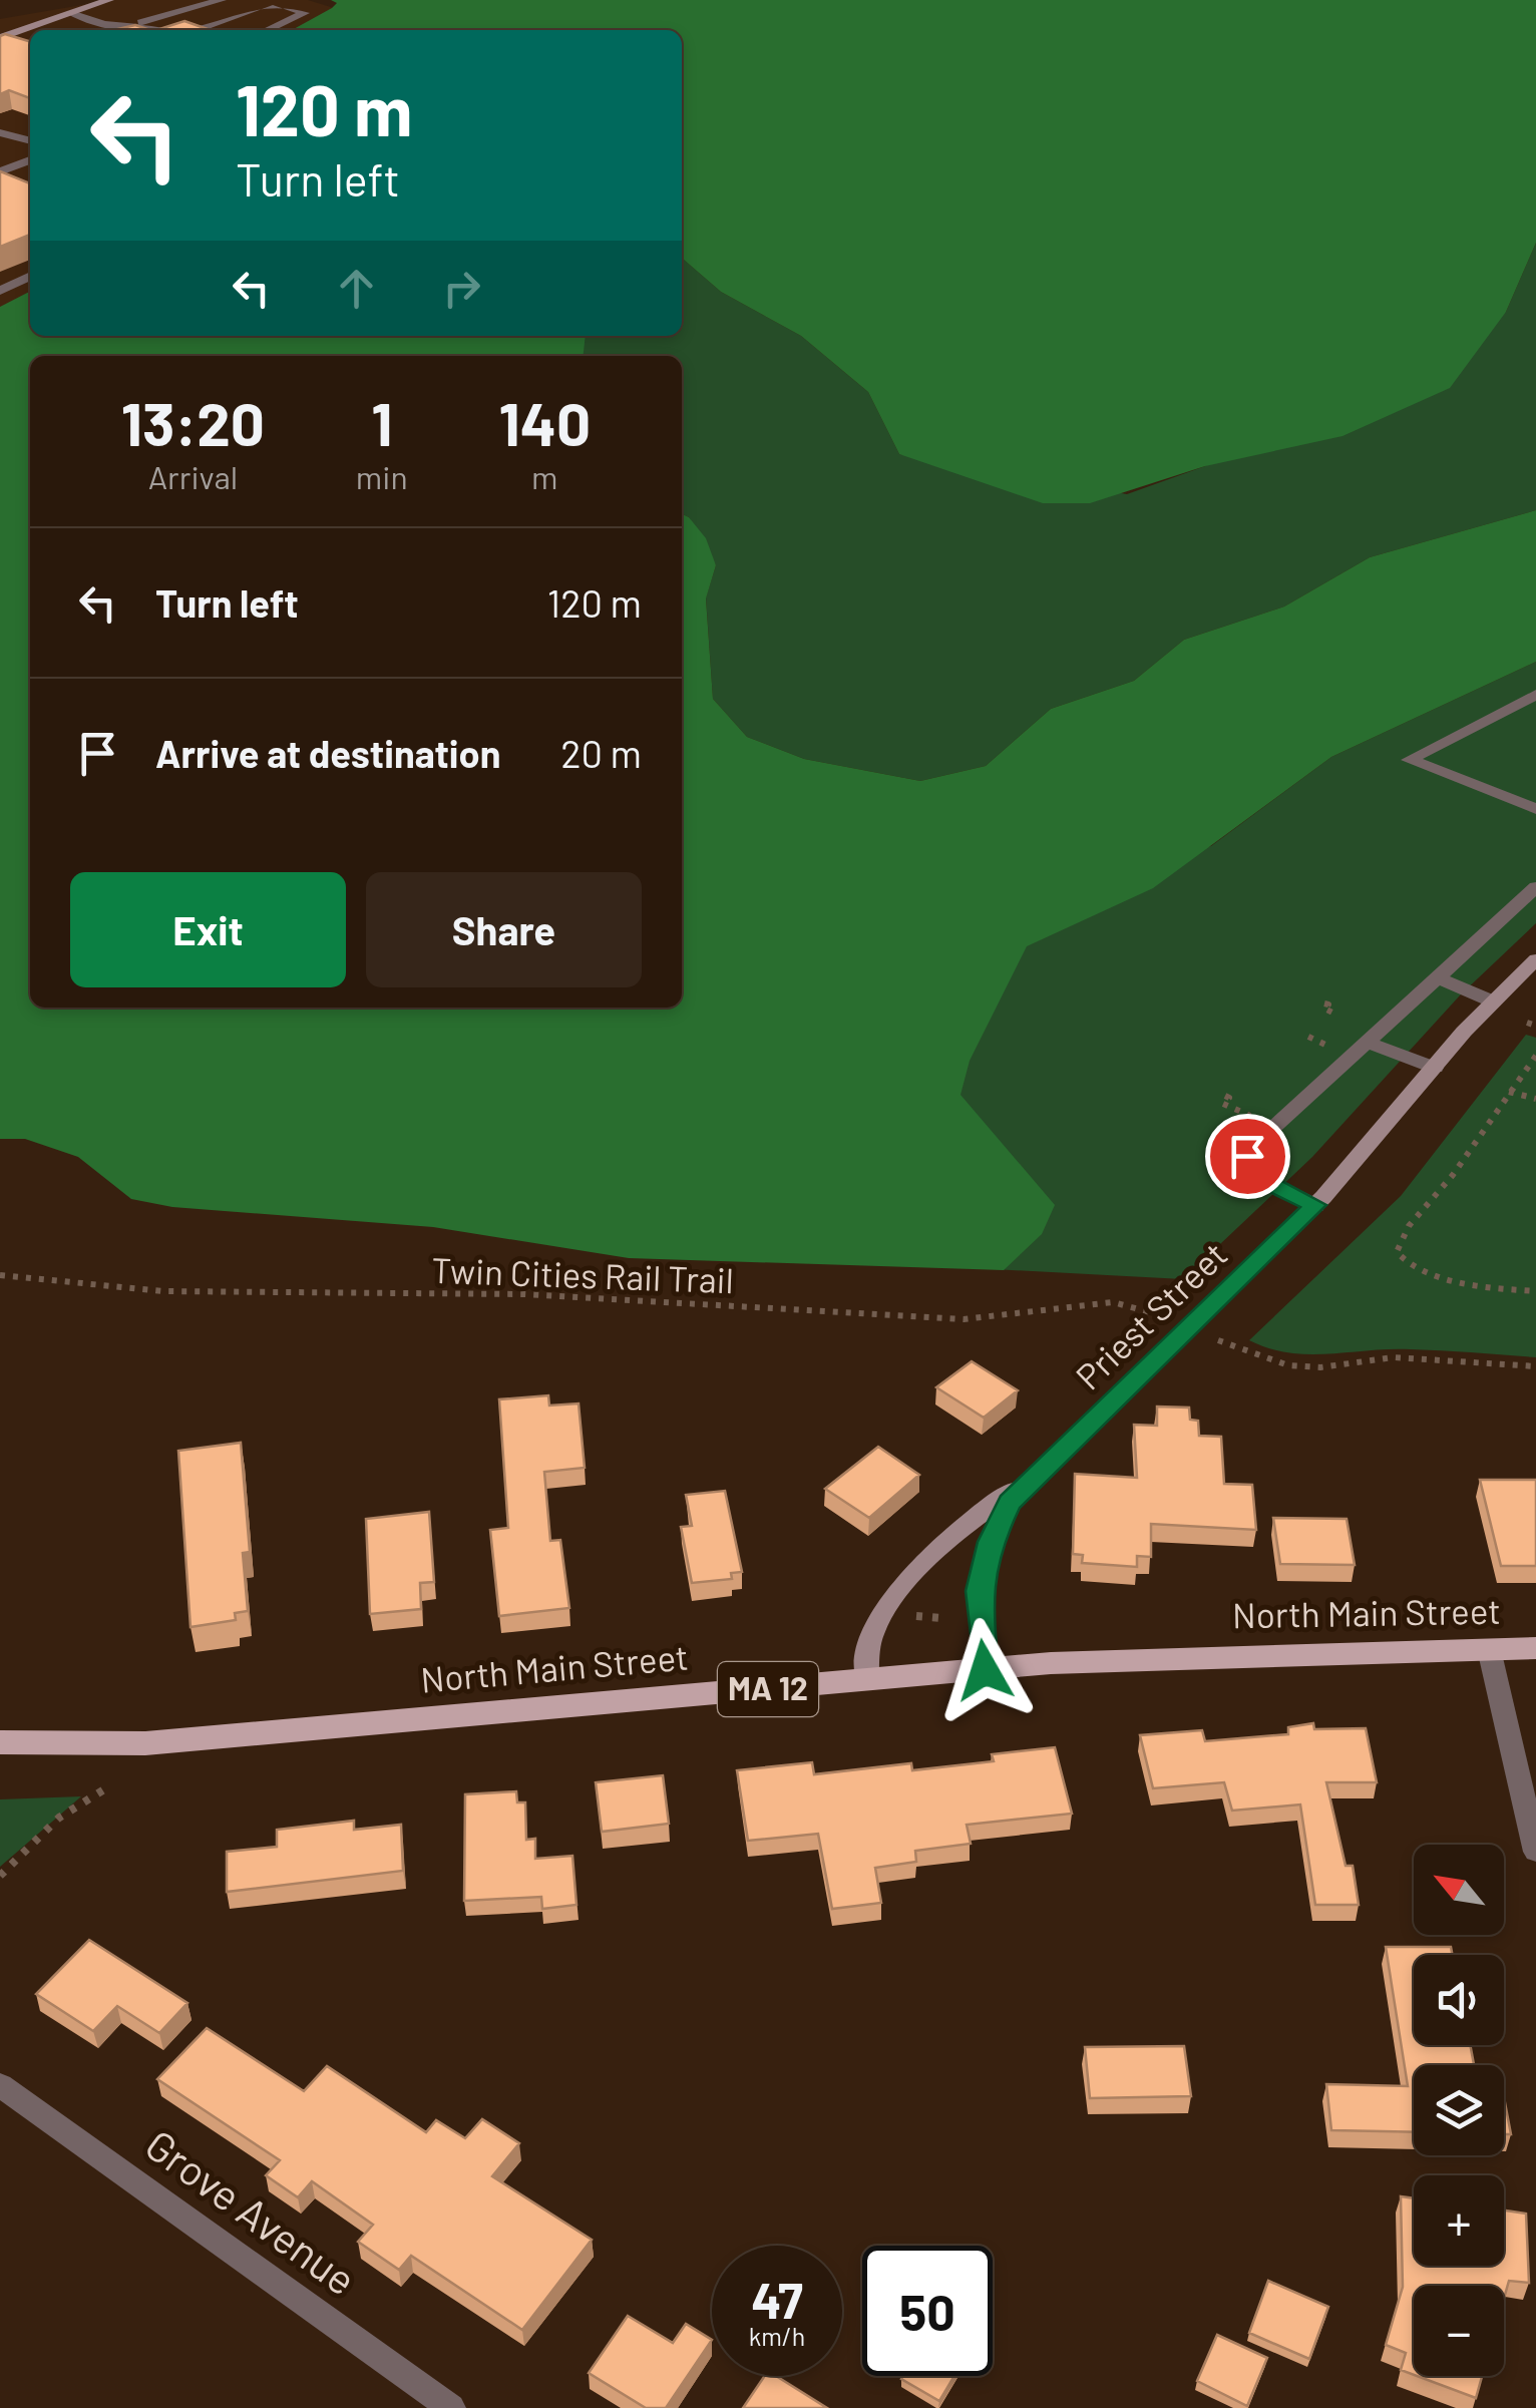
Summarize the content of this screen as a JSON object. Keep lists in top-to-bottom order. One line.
{"streets":{"main road":["Priest Street","North Main Street","MA 12"],"street":["Grove Avenue"],"path":["Twin Cities Rail Trail"]},"crossings":[["Priest Street","North Main Street"]],"north":"top left","page":{"turn":["120 m","Turn left"],"eta":["13:20","Arrival","1","min","140","m"],"list":[{"name":"Turn left","value":"120 m"},{"name":"Arrive at destination","value":"20 m"}],"buttons":["Exit","Share"],"map_buttons":["+","−"],"speed":"47 km/h","limit":"50"}}
